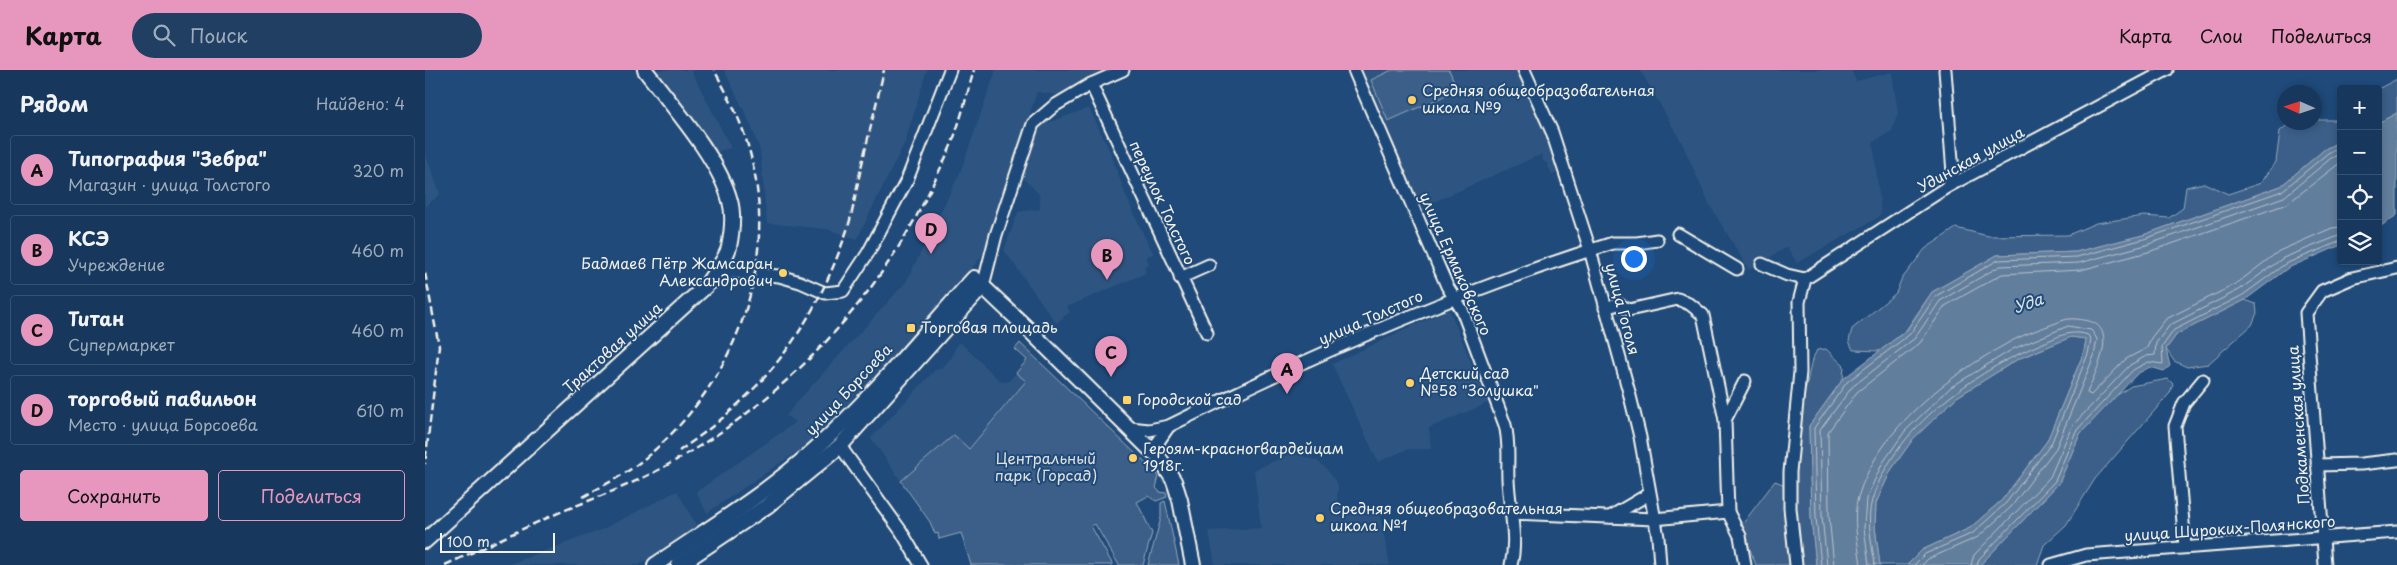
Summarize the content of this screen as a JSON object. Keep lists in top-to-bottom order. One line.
{"streets":{"main road":["Трактовая улица","улица Борсоева"],"street":["Удинская улица","переулок Толстого","улица Ермаковского","улица Гоголя","улица Толстого","Подкаменская улица","улица Широких-Полянского"]},"crossings":[["улица Ермаковского","улица Толстого"],["улица Гоголя","улица Толстого"],["Подкаменская улица","улица Широких-Полянского"]],"water":["Уда"],"parks":["Центральный парк (Горсад)"],"places":{"other":["Средняя общеобразовательная школа №9","Бадмаев Пётр Жамсаран Александрович","Детский сад №58 \"Золушка\"","Героям-красногвардейцам 1918г.","Средняя общеобразовательная школа №1"],"transit":["Торговая площадь","Городской сад"]},"scale_bar":"100 m","north":"left","page":{"header":"Карта","search":"Поиск","nav":["Карта","Слои","Поделиться"],"heading":["Рядом","Найдено: 4"],"map_buttons":["+","−"],"list":[{"mark":"A","name":"Типография \"Зебра\"","note":"Магазин · улица Толстого","value":"320 m"},{"mark":"B","name":"КСЭ","note":"Учреждение","value":"460 m"},{"mark":"C","name":"Титан","note":"Супермаркет","value":"460 m"},{"mark":"D","name":"торговый павильон","note":"Место · улица Борсоева","value":"610 m"}],"pins":["D","B","C","A"],"buttons":["Сохранить","Поделиться"],"scale":"100 m"}}
